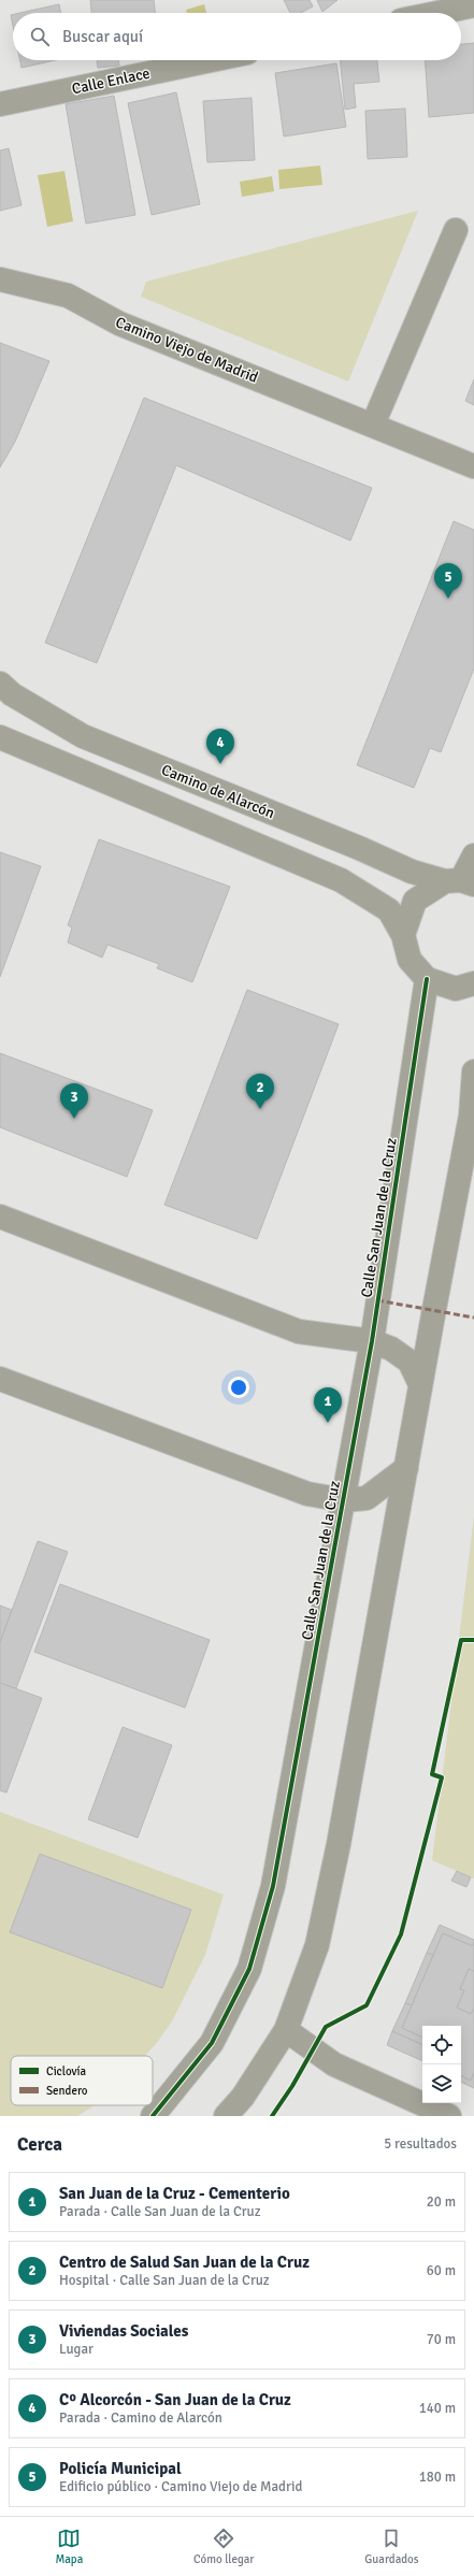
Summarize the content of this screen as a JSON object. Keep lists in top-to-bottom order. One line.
{"streets":{"street":["Calle Enlace","Camino Viejo de Madrid","Camino de Alarcón","Calle San Juan de la Cruz"]},"legend":["Ciclovía","Sendero"],"page":{"search":"Buscar aquí","pins":["5","4","2","3","1"],"heading":["Cerca","5 resultados"],"list":[{"mark":"1","name":"San Juan de la Cruz - Cementerio","note":"Parada · Calle San Juan de la Cruz","value":"20 m"},{"mark":"2","name":"Centro de Salud San Juan de la Cruz","note":"Hospital · Calle San Juan de la Cruz","value":"60 m"},{"mark":"3","name":"Viviendas Sociales","note":"Lugar","value":"70 m"},{"mark":"4","name":"Cº Alcorcón - San Juan de la Cruz","note":"Parada · Camino de Alarcón","value":"140 m"},{"mark":"5","name":"Policía Municipal","note":"Edificio público · Camino Viejo de Madrid","value":"180 m"}],"nav":["Mapa","Cómo llegar","Guardados"]}}
